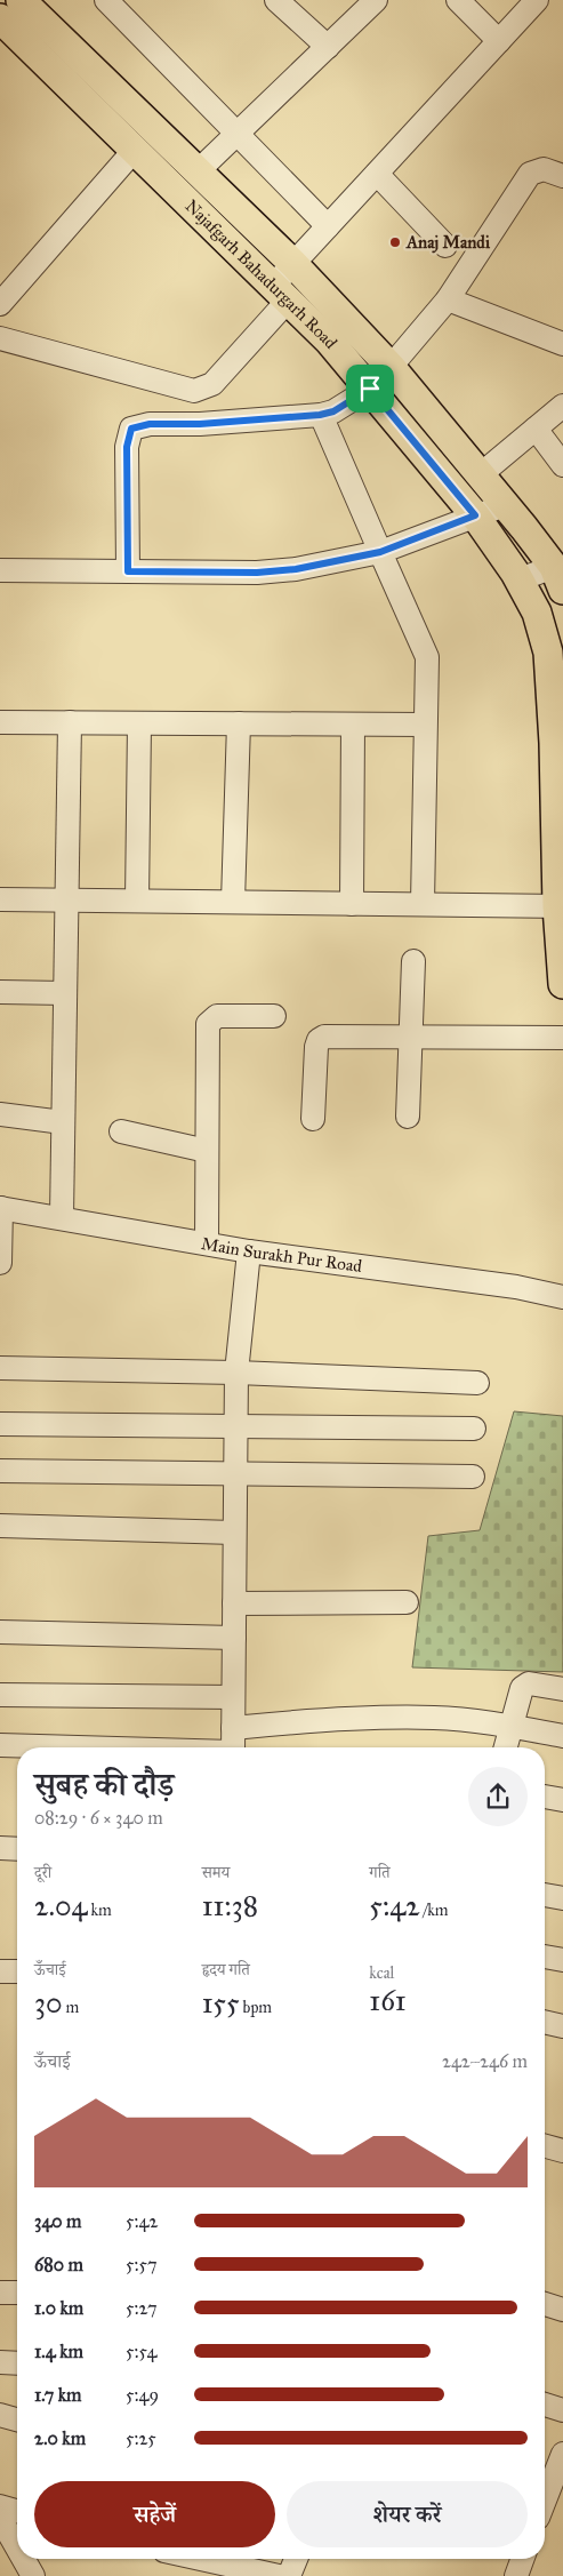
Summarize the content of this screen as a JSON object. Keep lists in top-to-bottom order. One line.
{"streets":{"main road":["Najafgarh Bahadurgarh Road"],"street":["Main Surakh Pur Road"]},"places":["Anaj Mandi"],"page":{"heading":["सुबह की दौड़","08:29 · 6 × 340 m"],"stats":[["दूरी","2.04 km"],["समय","11:38"],["गति","5:42 /km"],["ऊँचाई","30 m"],["हृदय गति","155 bpm"],["kcal","161"]],"chart":["ऊँचाई","242–246 m"],"list":[{"name":"340 m","note":"5:42"},{"name":"680 m","note":"5:57"},{"name":"1.0 km","note":"5:27"},{"name":"1.4 km","note":"5:54"},{"name":"1.7 km","note":"5:49"},{"name":"2.0 km","note":"5:25"}],"buttons":["सहेजें","शेयर करें"]}}
